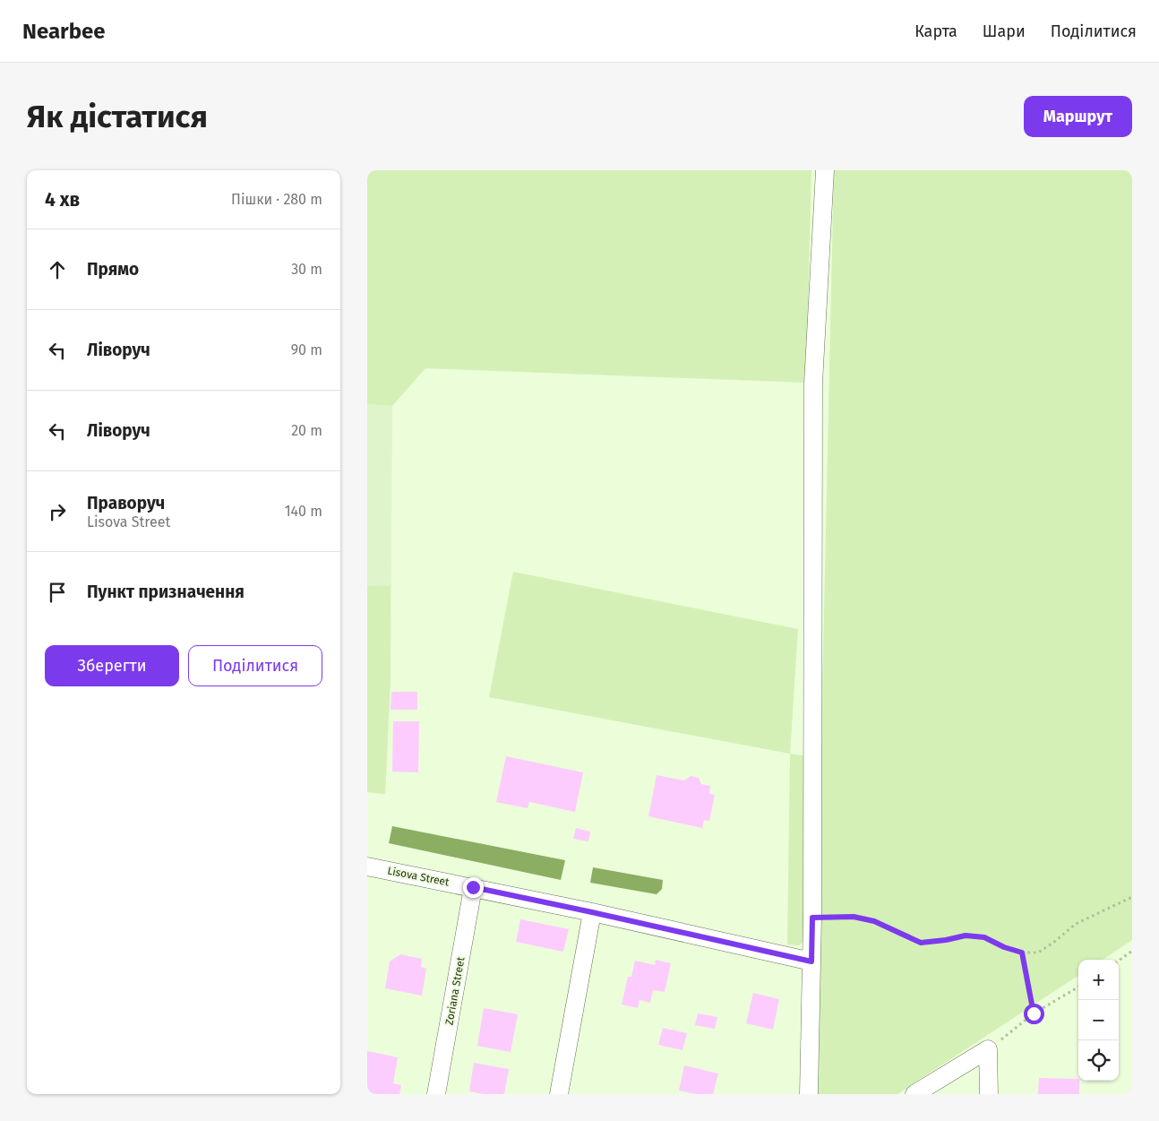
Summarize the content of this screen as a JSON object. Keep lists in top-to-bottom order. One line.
{"streets":{"street":["Lisova Street","Zoriana Street"]},"crossings":[["Lisova Street","Zoriana Street"]],"page":{"header":"Nearbee","nav":["Карта","Шари","Поділитися"],"buttons":["Маршрут",["Зберегти","Поділитися"]],"title":"Як дістатися","heading":["4 хв","Пішки · 280 m"],"list":[["Прямо","30 m"],["Ліворуч","90 m"],["Ліворуч","20 m"],["Праворуч","Lisova Street","140 m"],"Пункт призначення"],"map_buttons":["+","−"]}}
